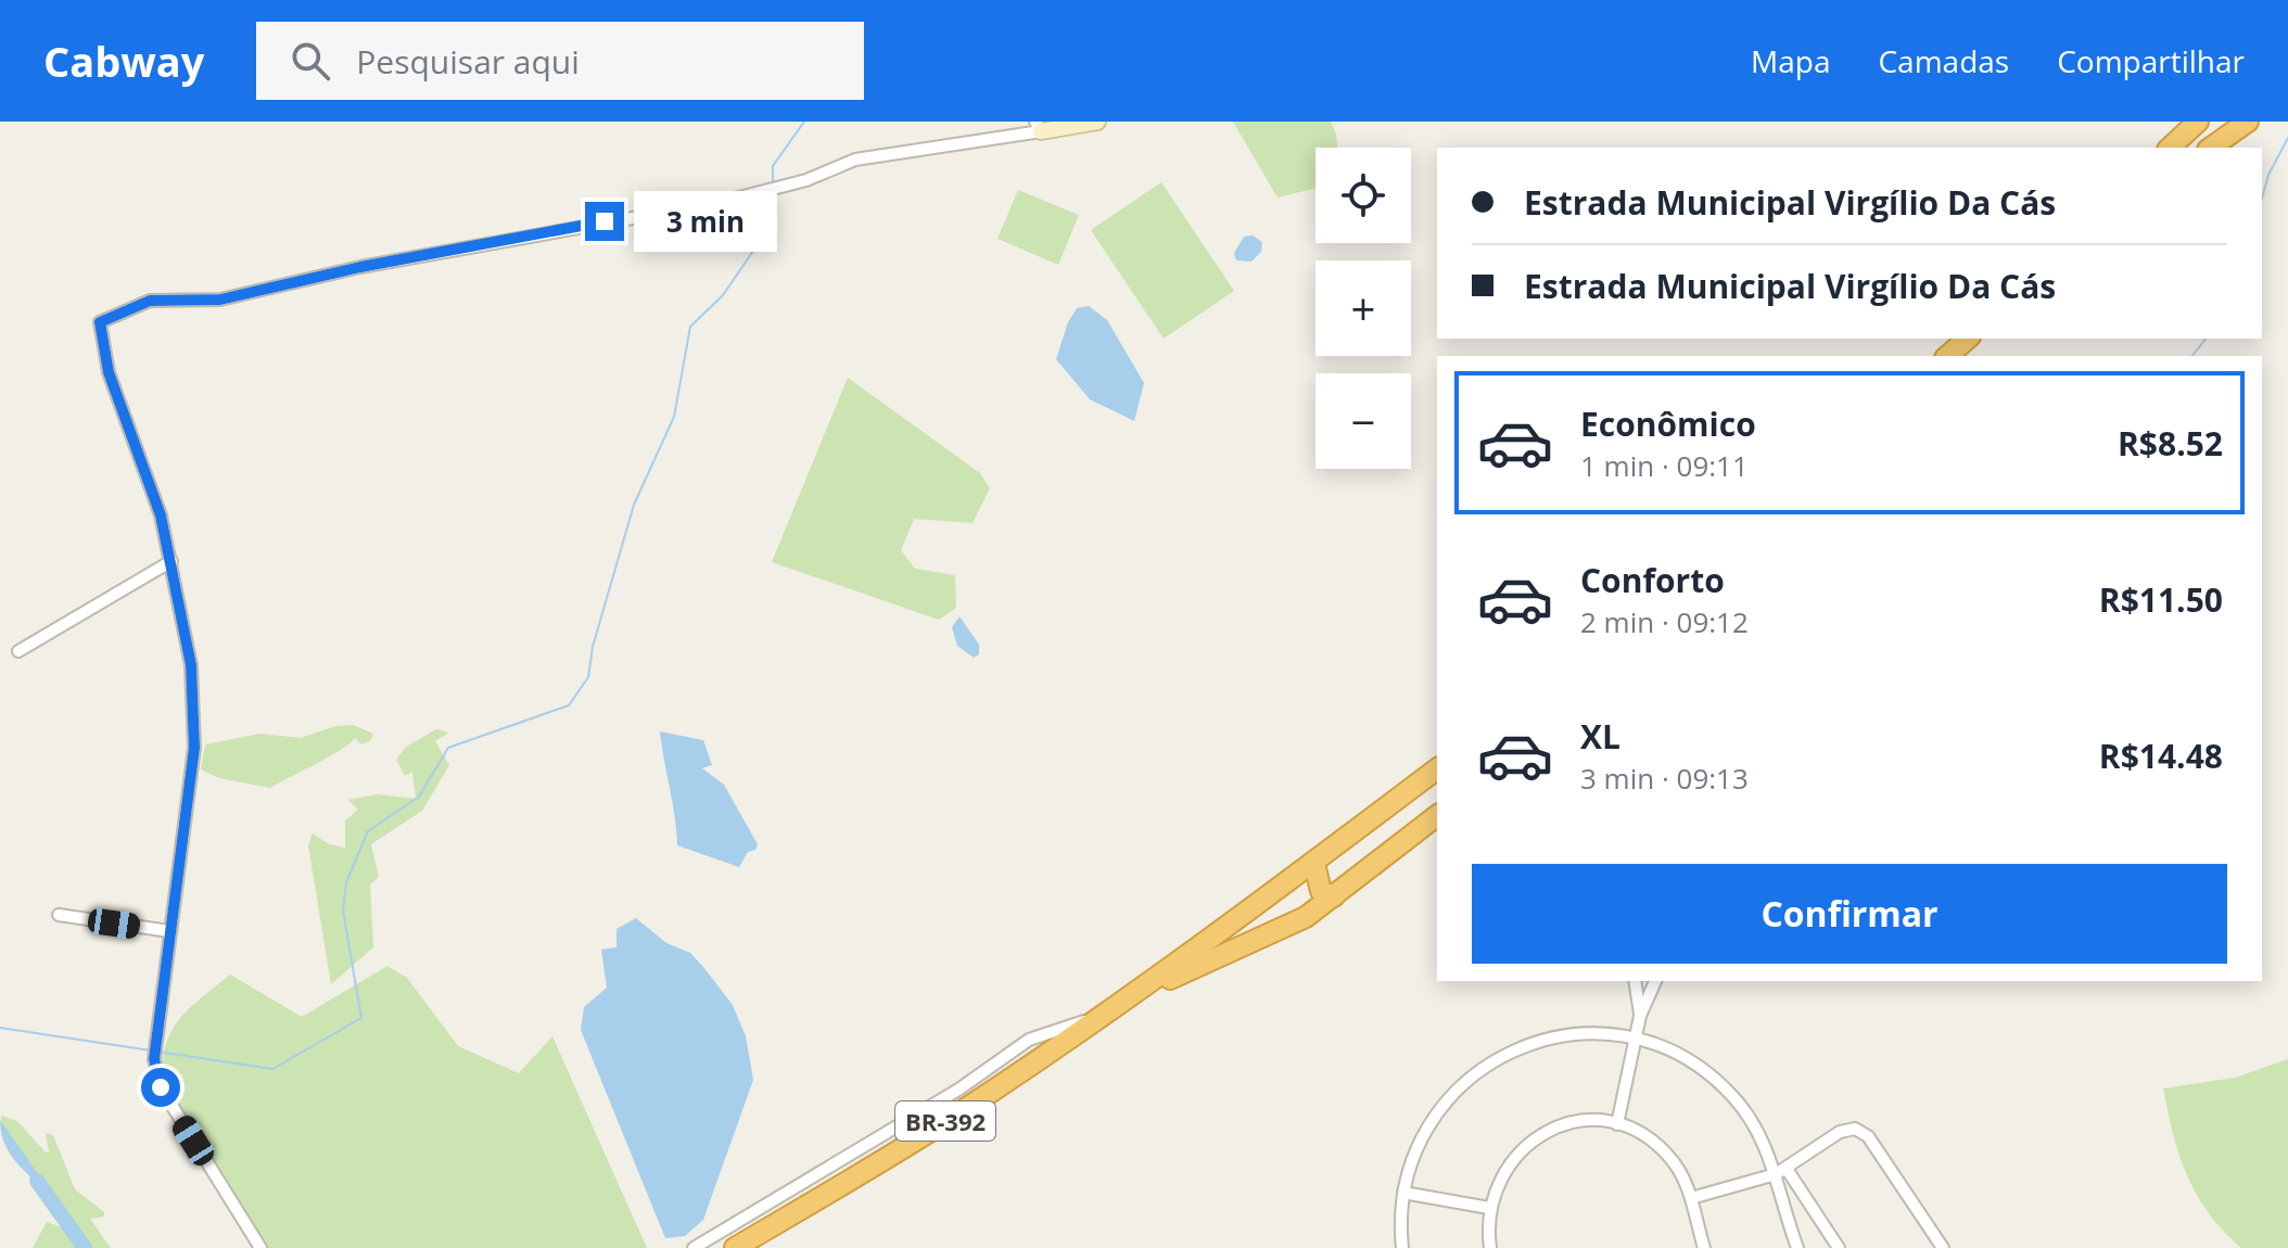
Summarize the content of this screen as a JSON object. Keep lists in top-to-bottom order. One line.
{"streets":{"highway":["BR-392"]},"page":{"header":"Cabway","search":"Pesquisar aqui","nav":["Mapa","Camadas","Compartilhar"],"map_buttons":["+","−"],"banner":["Estrada Municipal Virgílio Da Cás","Estrada Municipal Virgílio Da Cás"],"bubble":"3 min","list":[{"name":"Econômico","note":"1 min · 09:11","value":"R$8.52"},{"name":"Conforto","note":"2 min · 09:12","value":"R$11.50"},{"name":"XL","note":"3 min · 09:13","value":"R$14.48"}],"buttons":"Confirmar"}}
